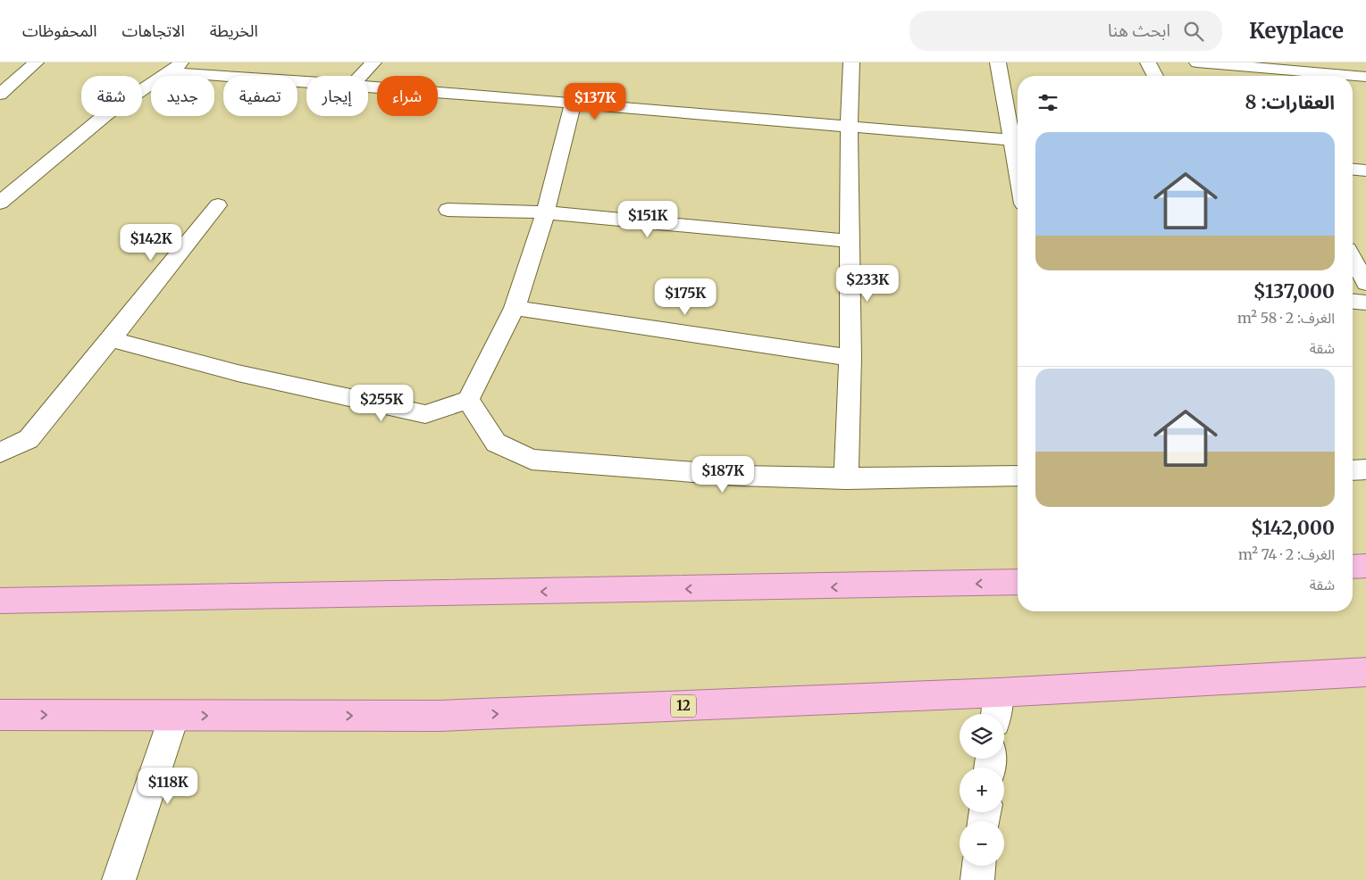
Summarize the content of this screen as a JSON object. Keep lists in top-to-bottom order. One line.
{"streets":{"highway":["12"]},"page":{"header":"Keyplace","search":"ابحث هنا","nav":["الخريطة","الاتجاهات","المحفوظات"],"chip":["شراء","إيجار","تصفية","جديد","شقة"],"heading":"العقارات: 8","price":["$137K","$151K","$142K","$233K","$175K","$255K","$187K","$118K"],"list":[{"name":"$137,000","note":"الغرف: 2 · 58 m² · شقة"},{"name":"$142,000","note":"الغرف: 2 · 74 m² · شقة"}],"map_buttons":["+","−"]}}
